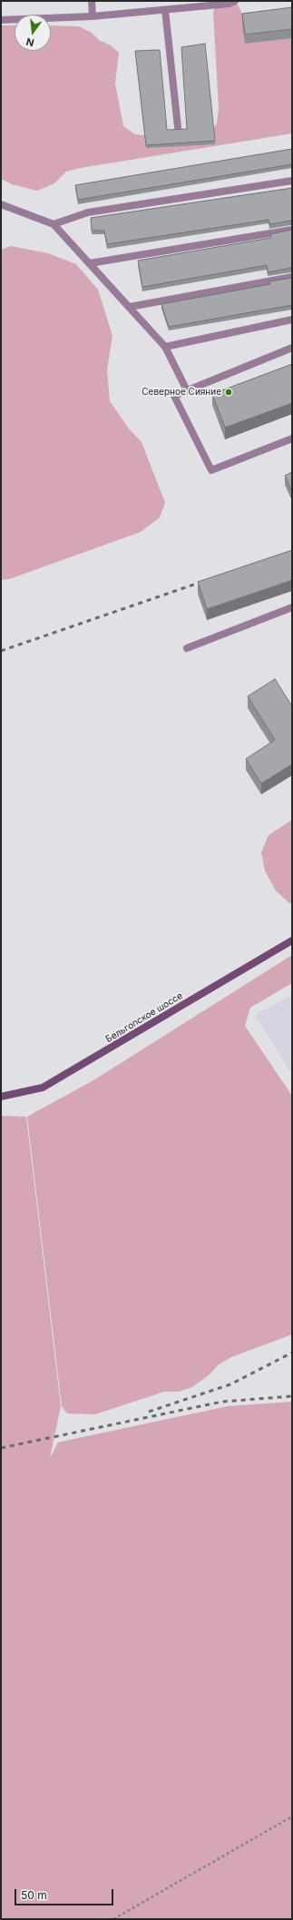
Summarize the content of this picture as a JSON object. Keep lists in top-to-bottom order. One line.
{"streets":{"street":["Бельгопское шоссе"]},"places":["Северное Сияние"],"scale_bar":"50 m","north":"bottom"}
